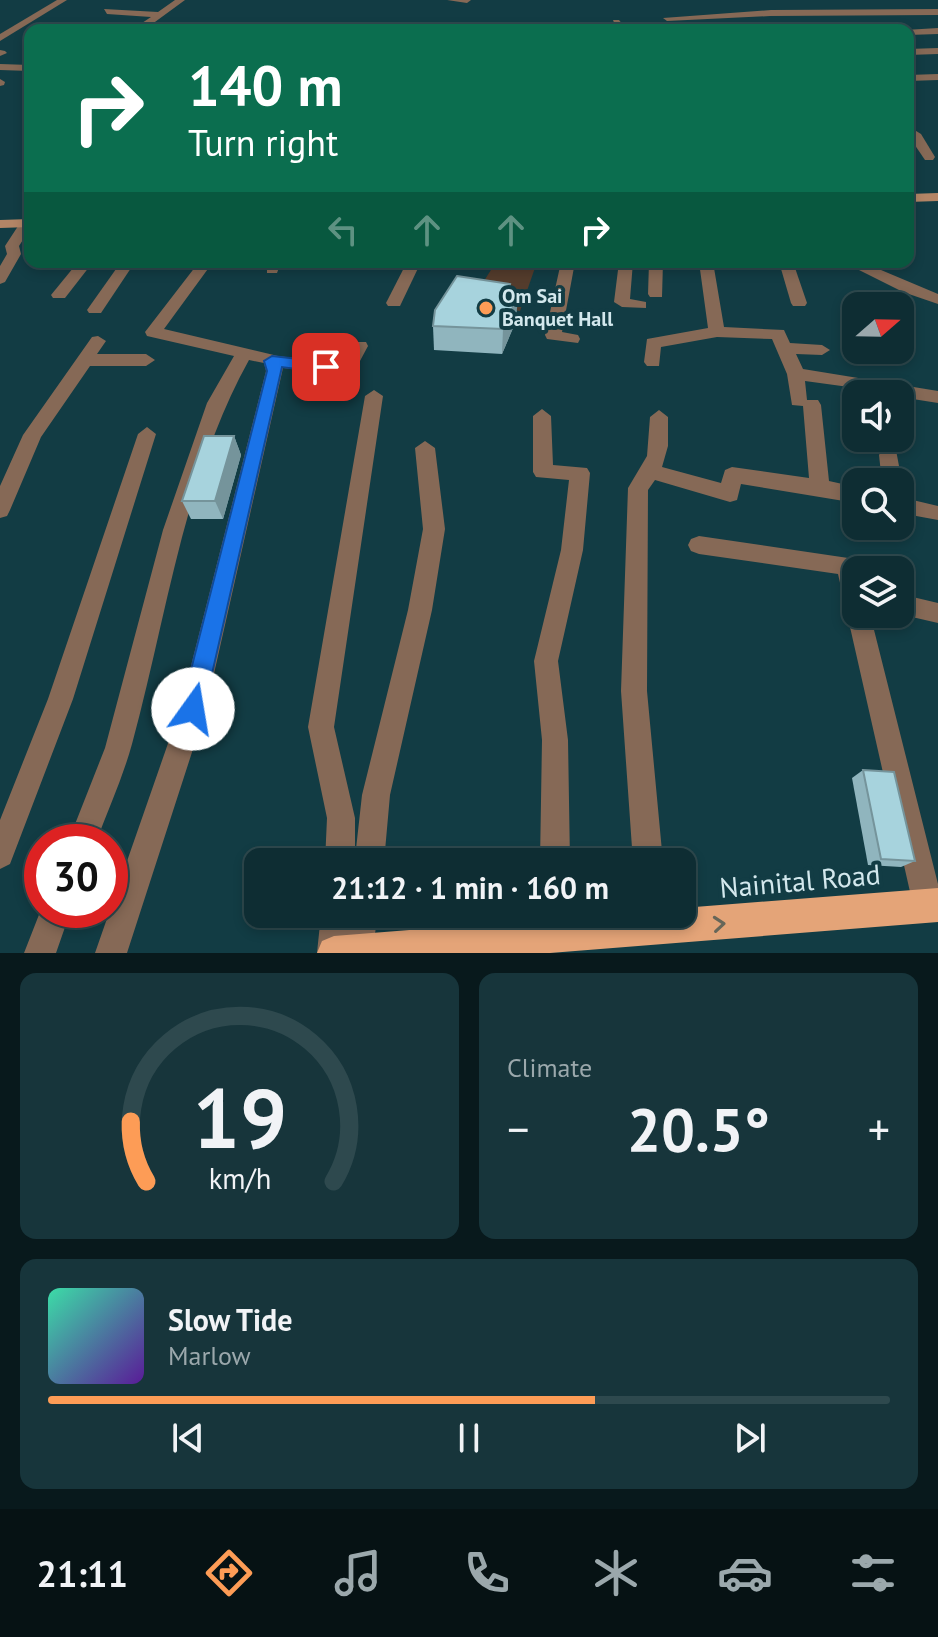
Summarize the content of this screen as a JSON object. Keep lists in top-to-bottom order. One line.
{"streets":{"highway":["Nainital Road"]},"one_way":["Nainital Road"],"places":["Om Sai Banquet Hall"],"north":"right","page":{"turn":["140 m","Turn right"],"limit":"30","trip":"21:12 · 1 min · 160 m","tile":"Climate","heat":["−","20.5°","+"],"song":["Slow Tide","Marlow"],"tabs":"21:11","gauge":["19","km/h"]}}
